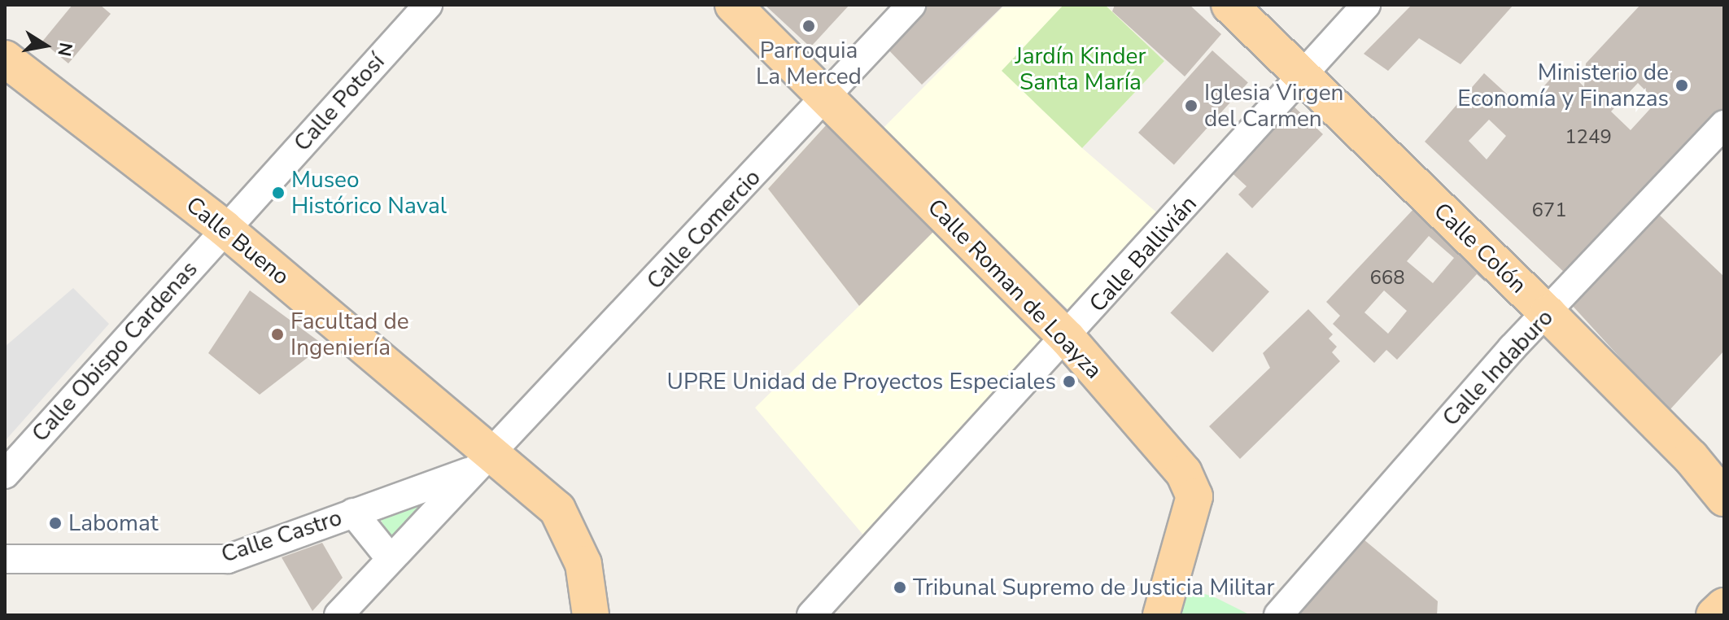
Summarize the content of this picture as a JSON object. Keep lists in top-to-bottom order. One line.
{"streets":{"main road":["Calle Bueno","Calle Colón","Calle Roman de Loayza"],"street":["Calle Potosí","Calle Comercio","Calle Ballivián","Calle Obispo Cardenas","Calle Indaburo","Calle Castro"]},"crossings":[["Calle Potosí","Calle Bueno"],["Calle Potosí","Calle Obispo Cardenas"],["Calle Comercio","Calle Bueno"],["Calle Comercio","Calle Roman de Loayza"],["Calle Comercio","Calle Castro"],["Calle Bueno","Calle Obispo Cardenas"],["Calle Bueno","Calle Castro"],["Calle Colón","Calle Ballivián"],["Calle Colón","Calle Indaburo"],["Calle Ballivián","Calle Roman de Loayza"]],"parks":["Jardín Kinder Santa María"],"places":["Parroquia La Merced","Ministerio de Economía y Finanzas","Iglesia Virgen del Carmen","Museo Histórico Naval","Facultad de Ingeniería","UPRE Unidad de Proyectos Especiales","Labomat","Tribunal Supremo de Justicia Militar"],"house_numbers":["1249","671","668"],"north":"right"}
